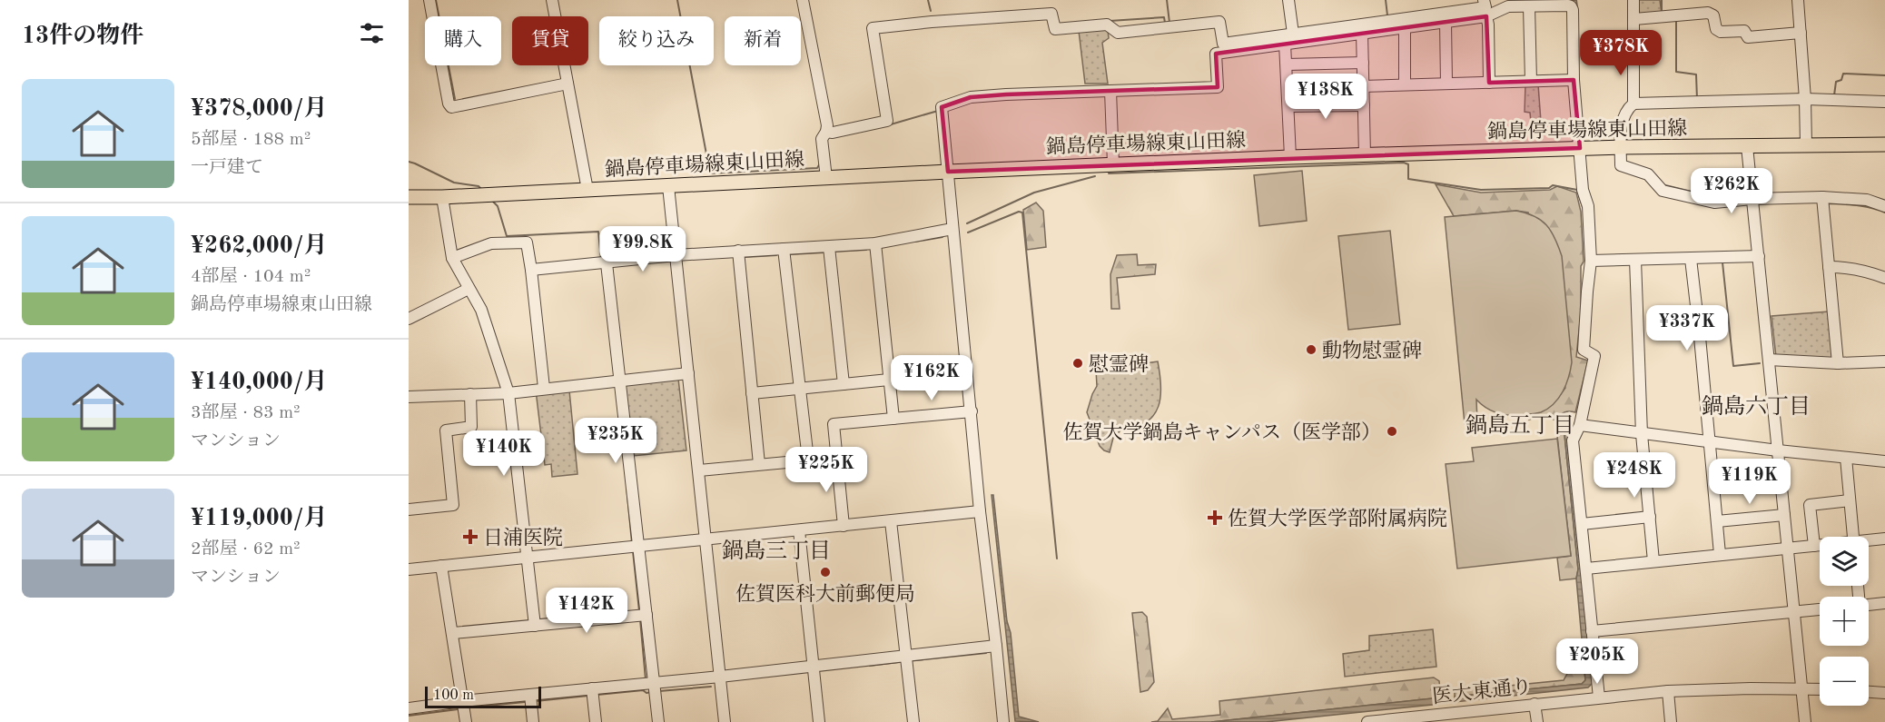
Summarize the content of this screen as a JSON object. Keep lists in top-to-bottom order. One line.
{"streets":{"main road":["鍋島停車場線東山田線"],"street":["医大東通り"]},"districts":["鍋島六丁目","鍋島五丁目","鍋島三丁目"],"places":{"other":["動物慰霊碑","慰霊碑","佐賀大学鍋島キャンパス（医学部）","佐賀医科大前郵便局"],"health":["佐賀大学医学部附属病院","日浦医院"]},"scale_bar":"100 m","page":{"heading":"13件の物件","chip":["購入","賃貸","絞り込み","新着"],"price":["¥378K","¥138K","¥262K","¥99.8K","¥337K","¥162K","¥235K","¥140K","¥225K","¥248K","¥119K","¥142K","¥205K"],"list":[{"name":"¥378,000/月","note":"5部屋 · 188 m² · 一戸建て"},{"name":"¥262,000/月","note":"4部屋 · 104 m² · 鍋島停車場線東山田線"},{"name":"¥140,000/月","note":"3部屋 · 83 m² · マンション"},{"name":"¥119,000/月","note":"2部屋 · 62 m² · マンション"}],"map_buttons":["+","−"],"scale":"100 m"}}
